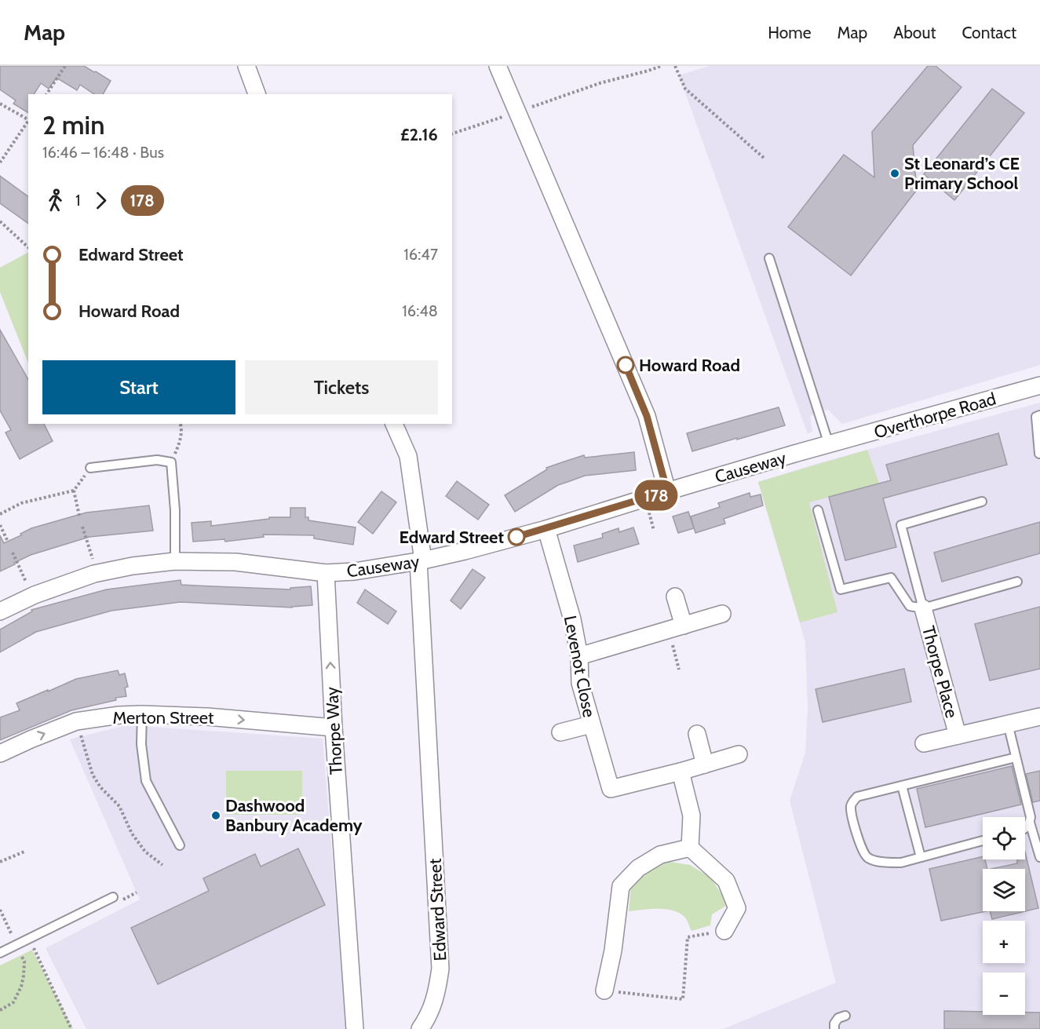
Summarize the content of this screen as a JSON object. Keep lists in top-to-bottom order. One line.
{"streets":{"street":["Overthorpe Road","Causeway","Levenot Close","Thorpe Place","Merton Street","Thorpe Way","Edward Street"]},"crossings":[["Overthorpe Road","Causeway"],["Causeway","Levenot Close"],["Causeway","Thorpe Way"],["Causeway","Edward Street"],["Merton Street","Thorpe Way"]],"one_way":["Merton Street"],"places":["St Leonard’s CE Primary School","Howard Road","Edward Street","Dashwood Banbury Academy"],"lines":["bus line 178"],"page":{"header":"Map","nav":["Home","Map","About","Contact"],"on_map":"178","heading":["2 min","16:46 – 16:48 · Bus","£2.16"],"legs":["1","178"],"list":[{"name":"Edward Street","value":"16:47"},{"name":"Howard Road","value":"16:48"}],"buttons":["Start","Tickets"],"map_buttons":["+","−"]}}
